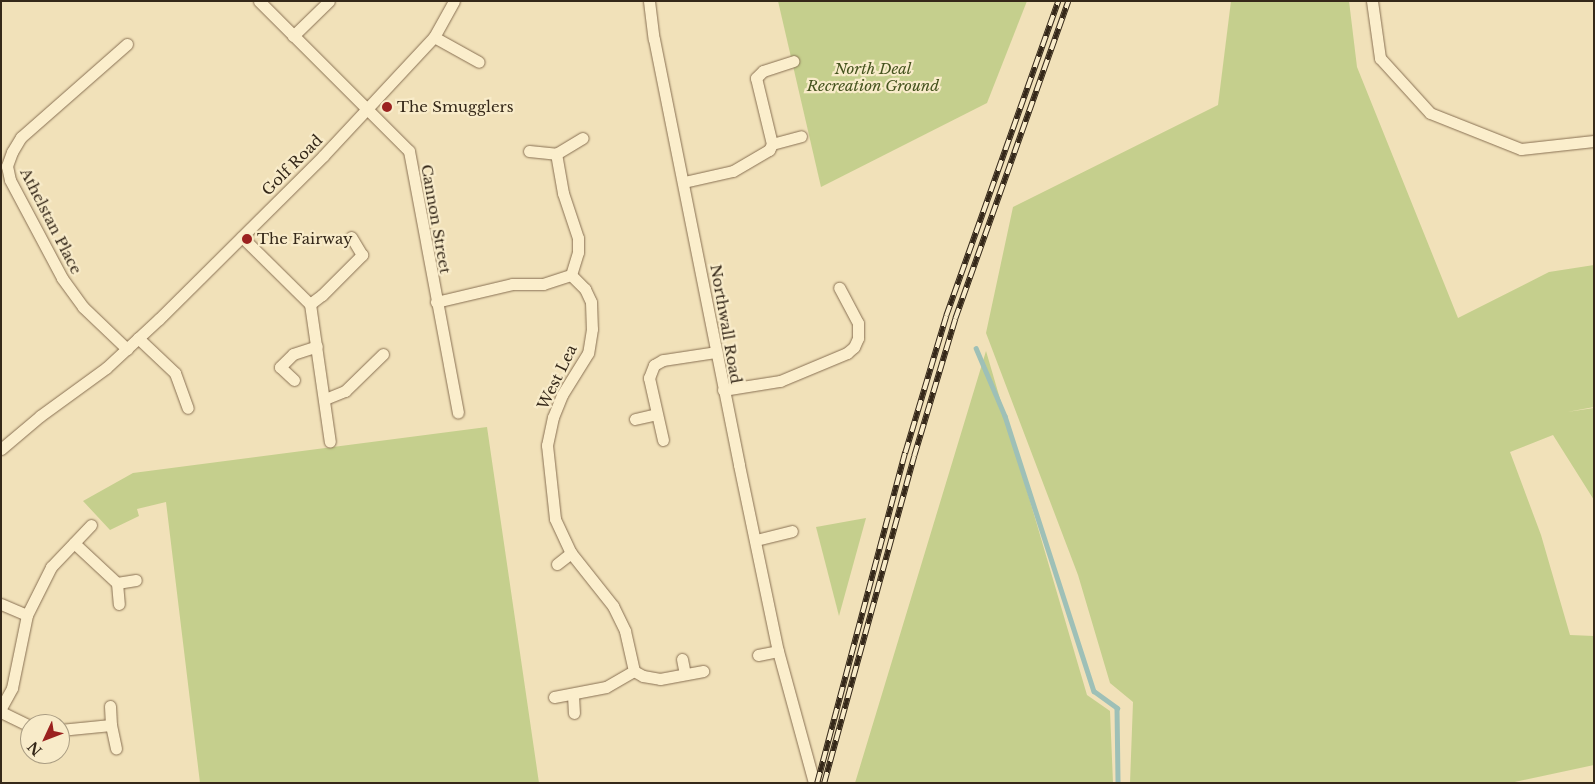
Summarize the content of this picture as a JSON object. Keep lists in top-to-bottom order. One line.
{"streets":{"street":["Golf Road","Cannon Street","Athelstan Place","Northwall Road","West Lea"]},"crossings":[["Golf Road","Cannon Street"],["Golf Road","Athelstan Place"]],"parks":["North Deal Recreation Ground"],"places":["The Smugglers","The Fairway"],"north":"bottom left"}
